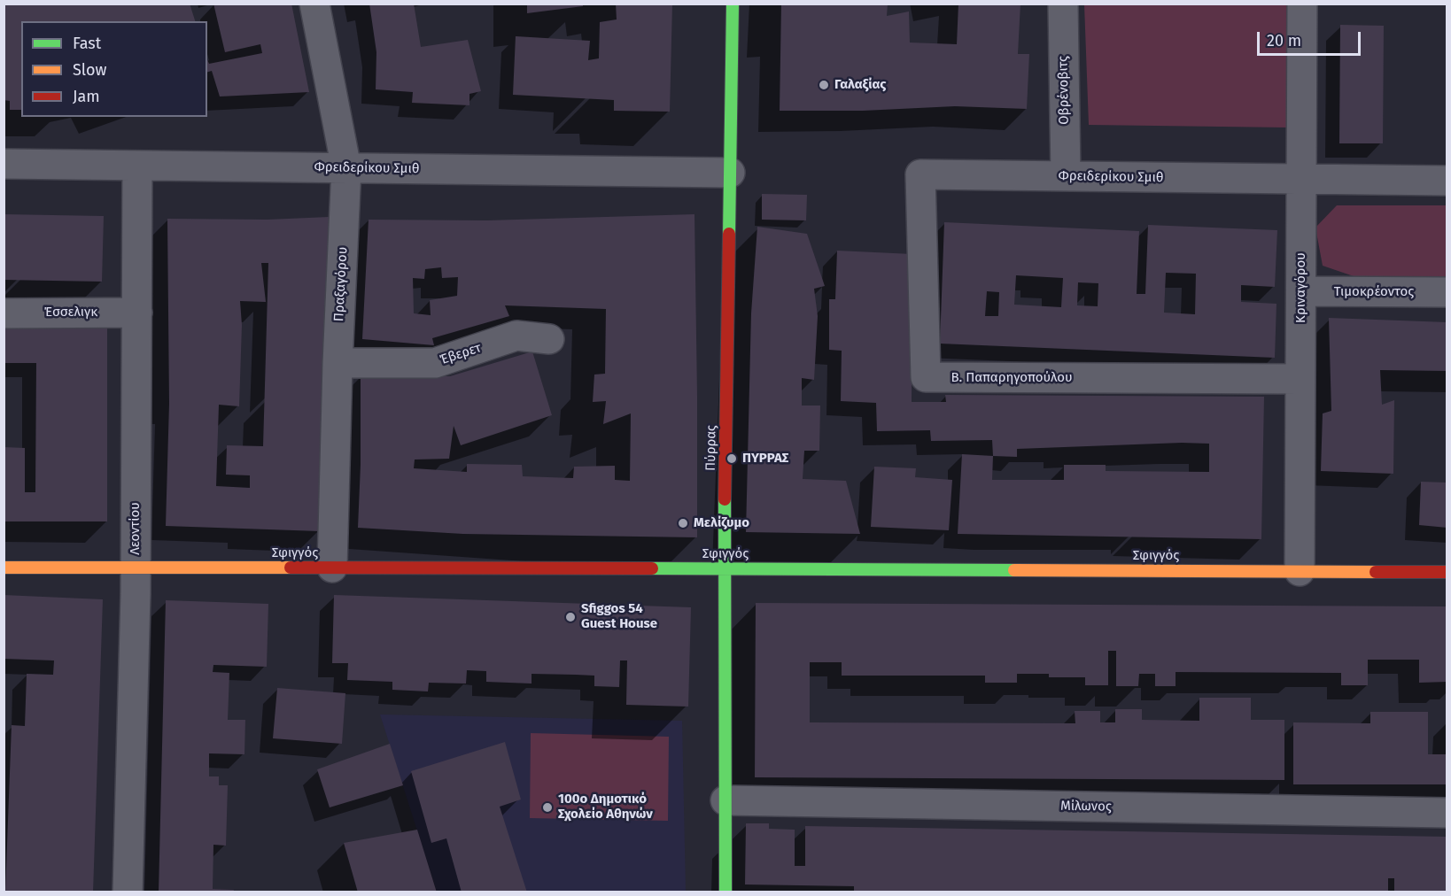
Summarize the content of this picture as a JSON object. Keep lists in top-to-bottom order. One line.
{"streets":{"street":["Οβρένοβιτς","Φρειδερίκου Σμιθ","Πραξαγόρου","Κριναγόρου","Τιμοκρέοντος","Έσσελιγκ","Έβερετ","Β. Παπαρηγοπούλου","Πύρρας","Λεοντίου","Σφιγγός","Μίλωνος"]},"crossings":[["Οβρένοβιτς","Φρειδερίκου Σμιθ"],["Φρειδερίκου Σμιθ","Πραξαγόρου"],["Φρειδερίκου Σμιθ","Κριναγόρου"],["Φρειδερίκου Σμιθ","Β. Παπαρηγοπούλου"],["Φρειδερίκου Σμιθ","Πύρρας"],["Φρειδερίκου Σμιθ","Λεοντίου"],["Πραξαγόρου","Έβερετ"],["Πραξαγόρου","Σφιγγός"],["Κριναγόρου","Τιμοκρέοντος"],["Κριναγόρου","Β. Παπαρηγοπούλου"],["Κριναγόρου","Σφιγγός"],["Έσσελιγκ","Λεοντίου"],["Πύρρας","Σφιγγός"],["Πύρρας","Μίλωνος"],["Λεοντίου","Σφιγγός"]],"places":["Γαλαξίας","ΠΥΡΡΑΣ","Μελίζυμο","Sfiggos 54 Guest House","100ο Δημοτικό Σχολείο Αθηνών"],"legend":["Fast","Slow","Jam"],"scale_bar":"20 m"}
